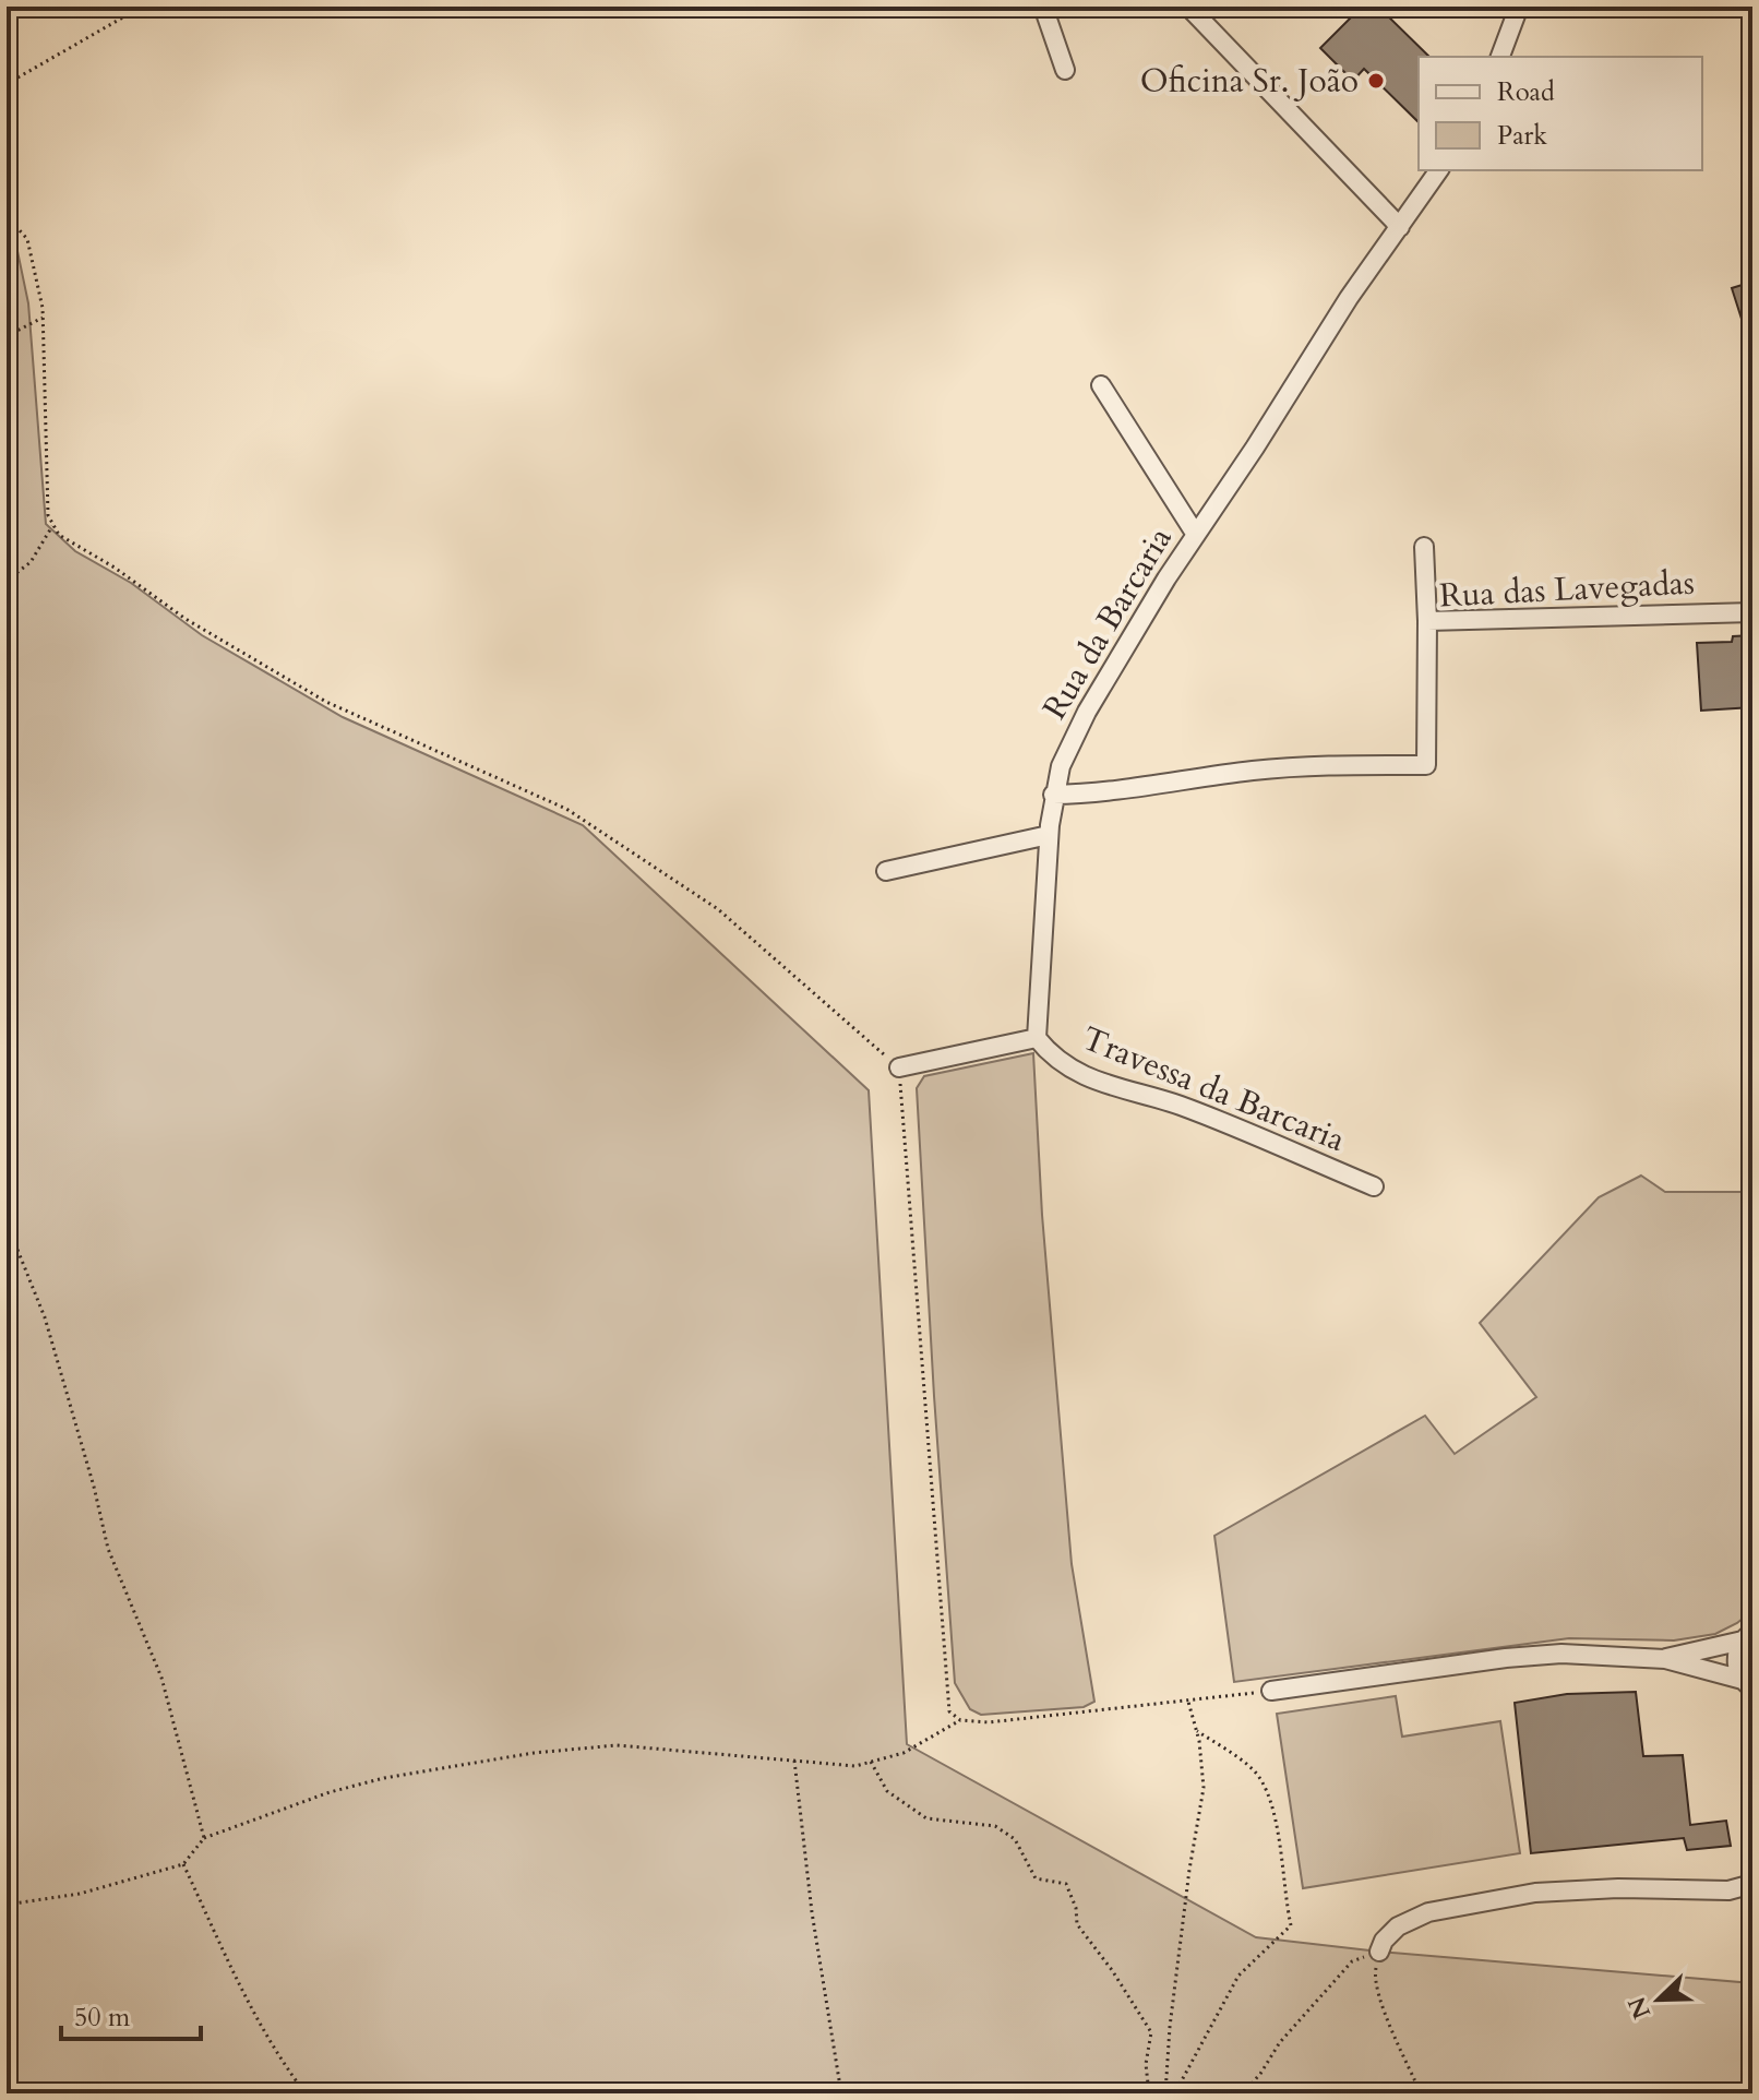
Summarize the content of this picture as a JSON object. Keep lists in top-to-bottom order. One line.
{"streets":{"street":["Rua das Lavegadas","Rua da Barcaria","Travessa da Barcaria"]},"crossings":[["Rua das Lavegadas","Rua da Barcaria"],["Rua da Barcaria","Travessa da Barcaria"]],"places":["Oficina Sr. João"],"legend":["Road","Park"],"scale_bar":"50 m","north":"bottom left"}
